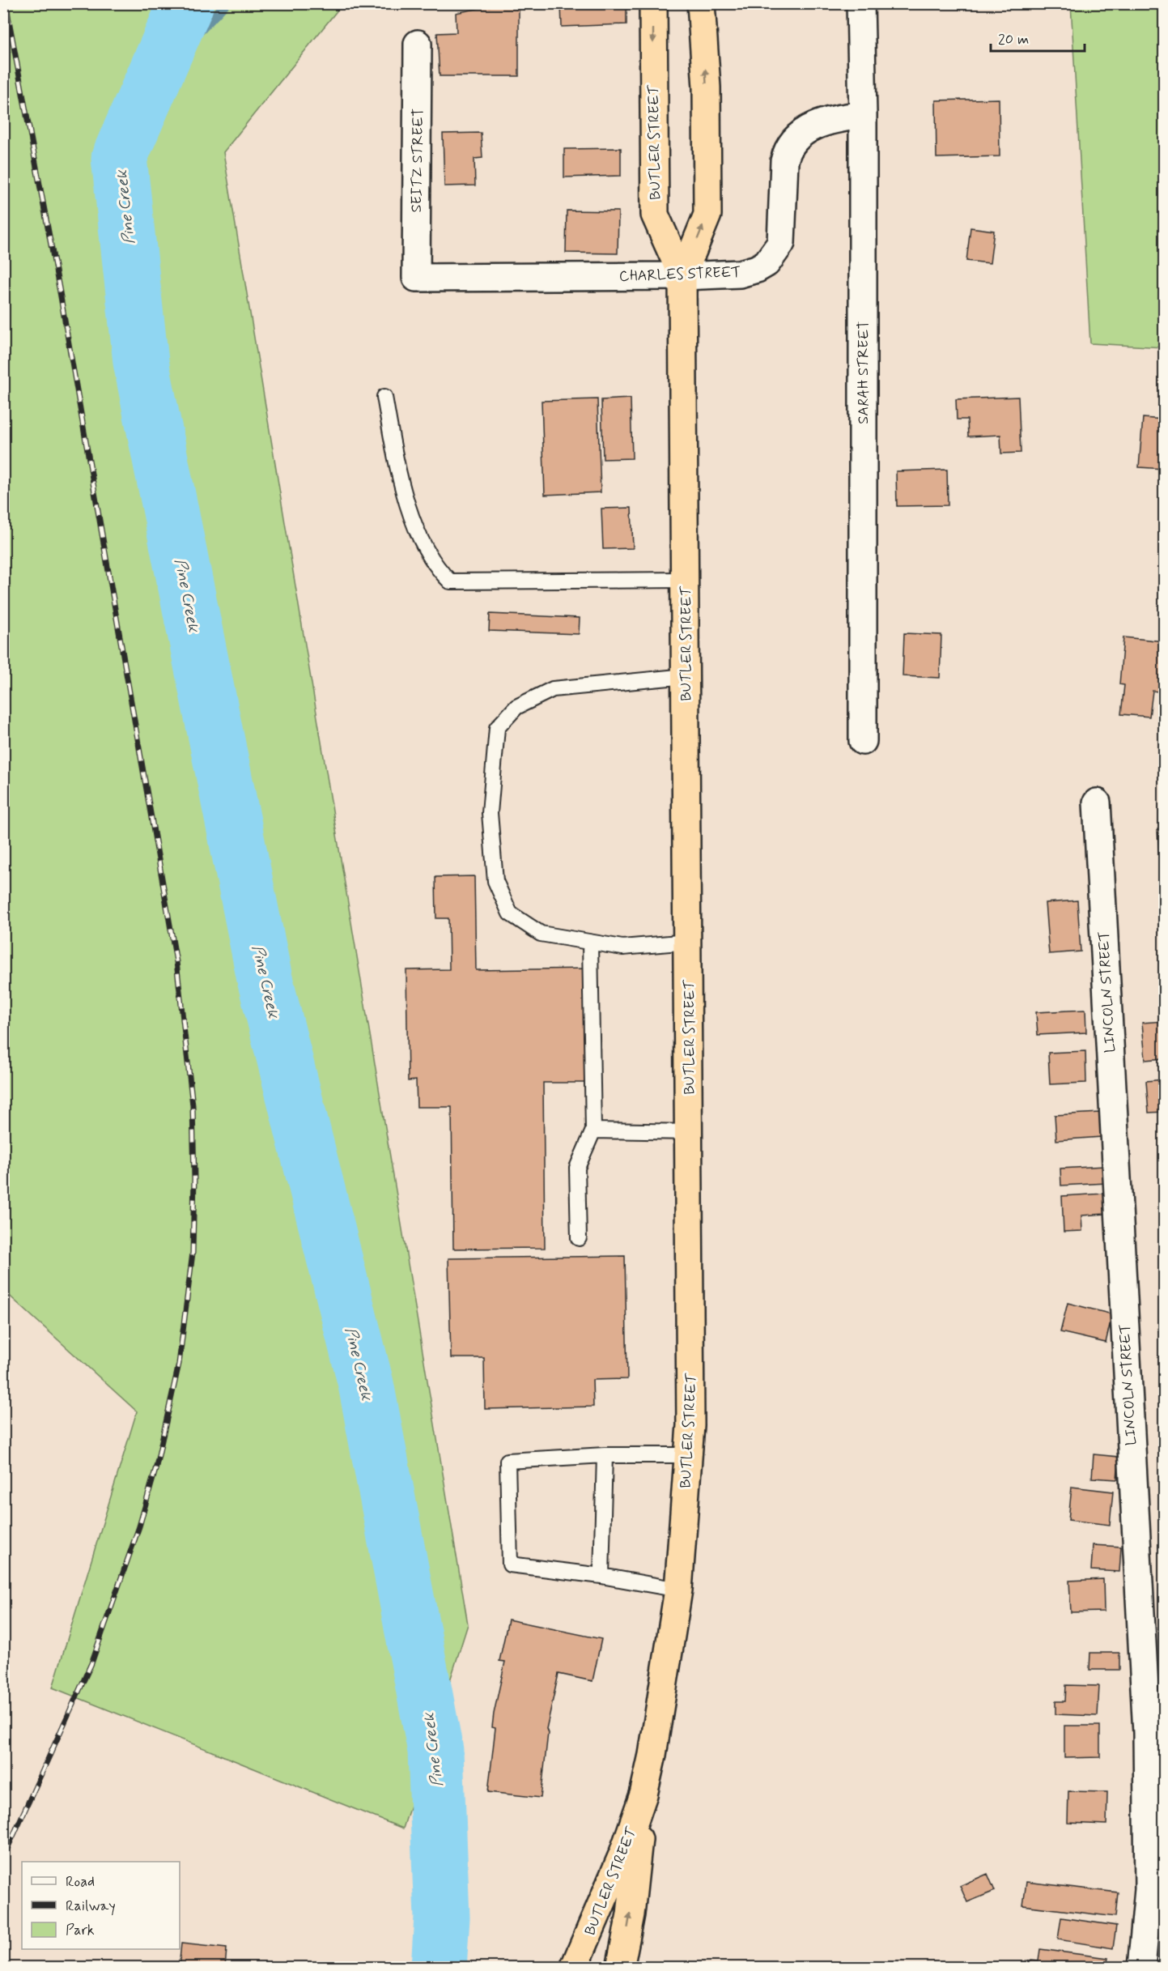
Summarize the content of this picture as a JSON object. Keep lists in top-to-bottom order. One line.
{"streets":{"highway":["BUTLER STREET"],"street":["SEITZ STREET","CHARLES STREET","SARAH STREET","LINCOLN STREET"]},"crossings":[["BUTLER STREET","CHARLES STREET"],["SEITZ STREET","CHARLES STREET"],["CHARLES STREET","SARAH STREET"]],"water":["Pine Creek"],"legend":["Road","Railway","Park"],"scale_bar":"20 m"}
